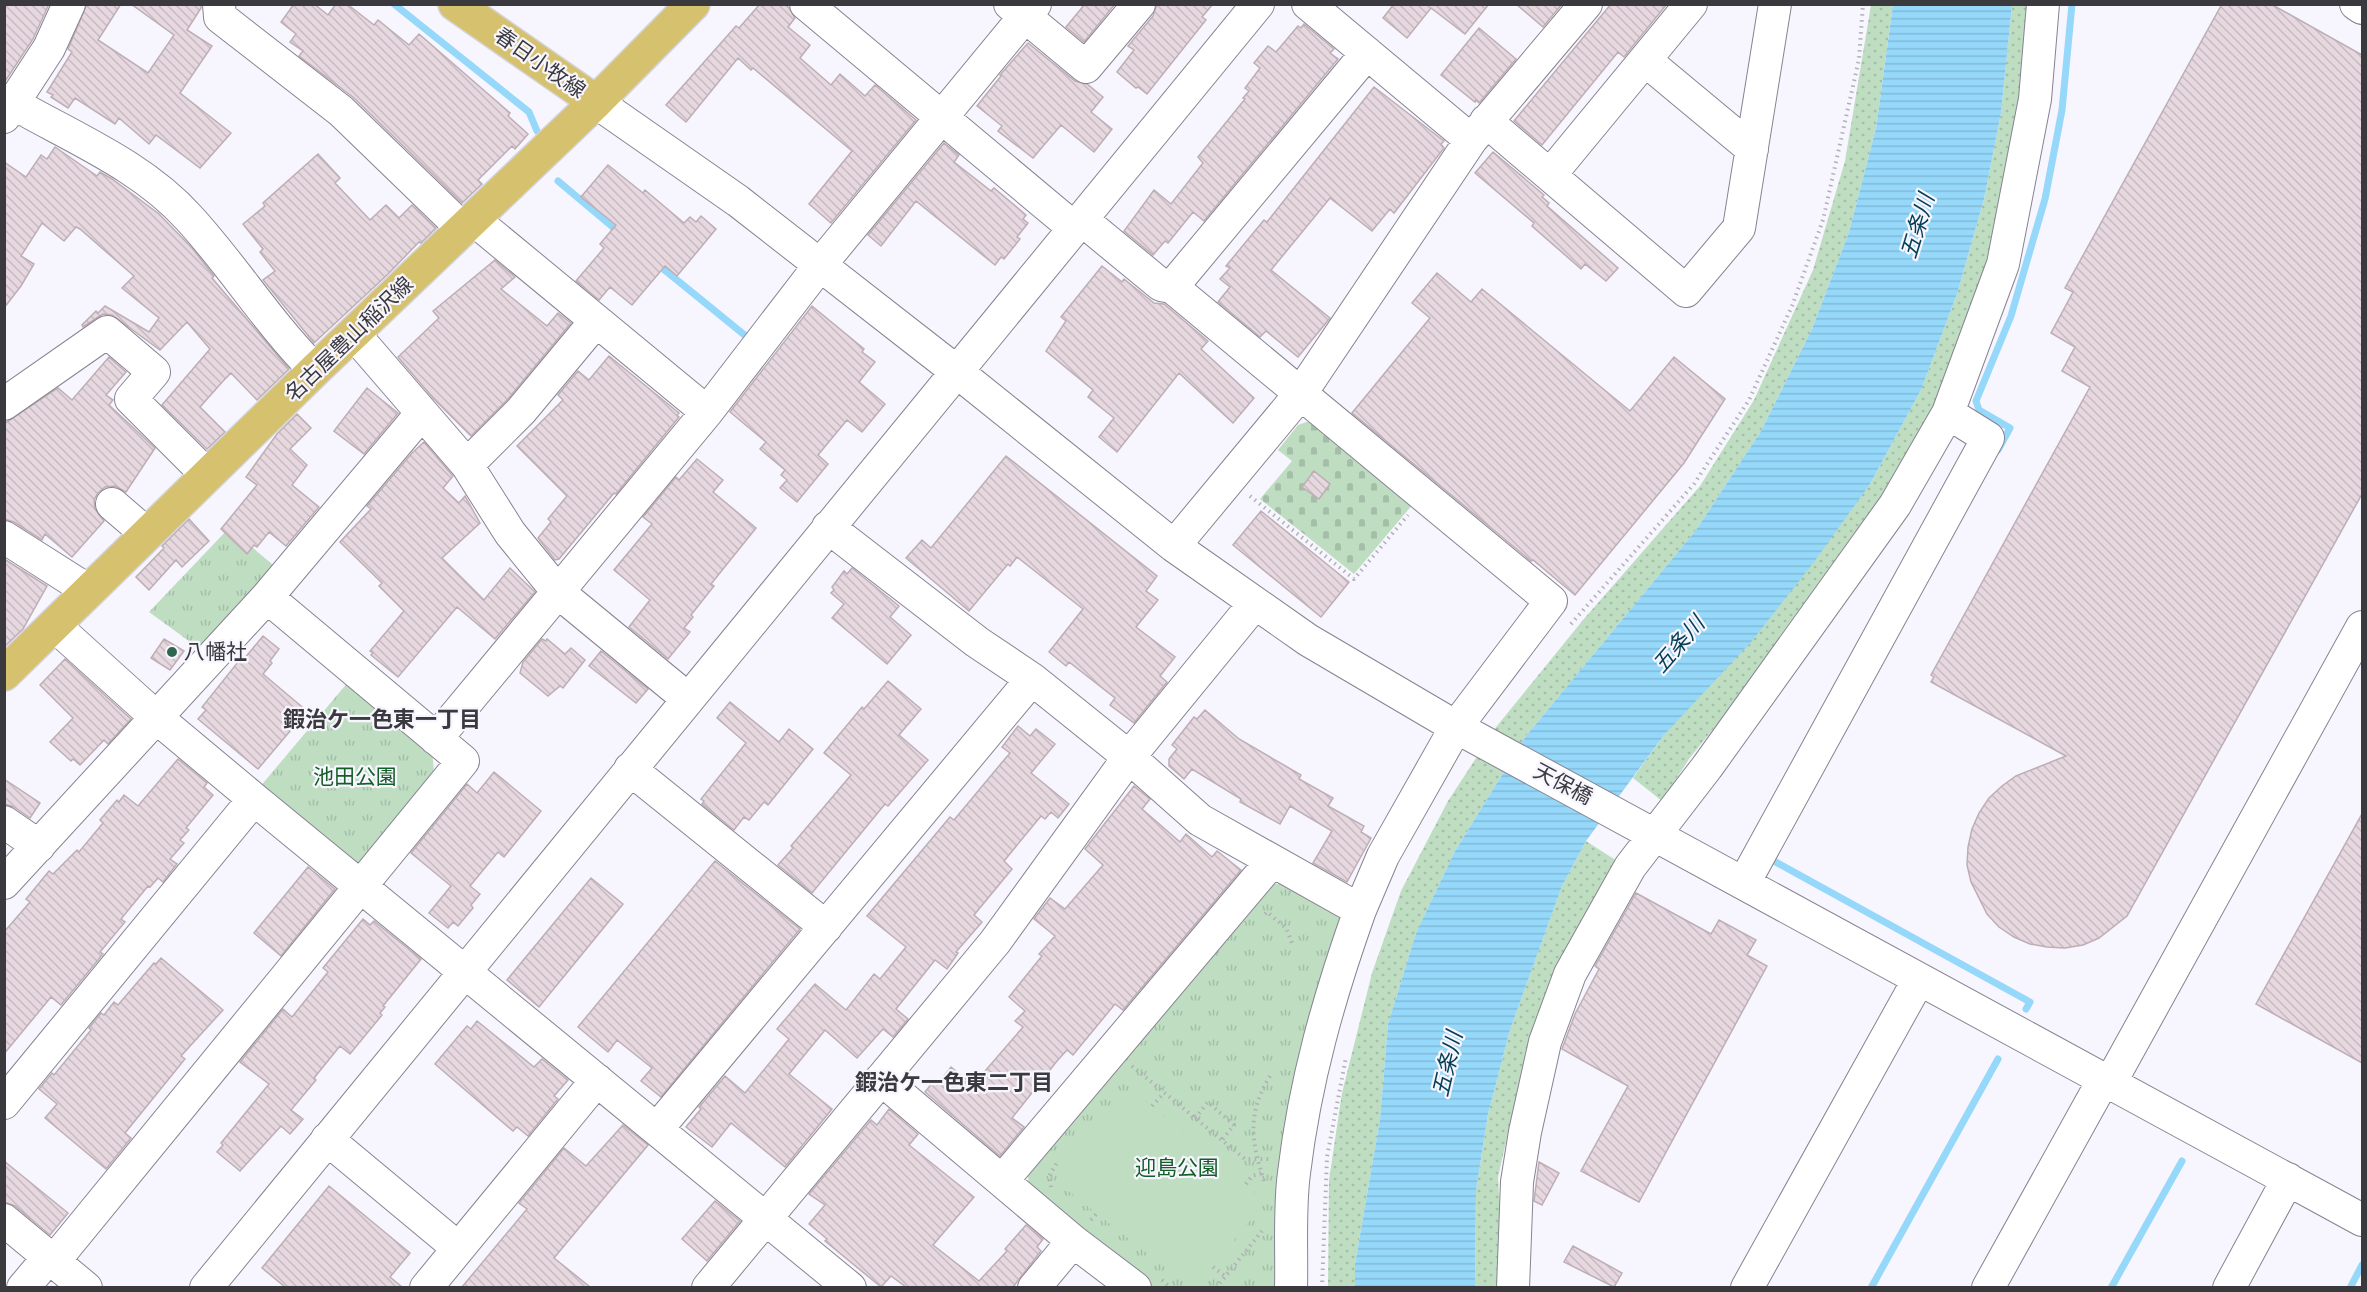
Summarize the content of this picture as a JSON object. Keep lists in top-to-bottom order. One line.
{"streets":{"main road":["春日小牧線","名古屋豊山稲沢線"],"street":["天保橋"]},"crossings":[["春日小牧線","名古屋豊山稲沢線"],["春日小牧線","天保橋"],["名古屋豊山稲沢線","天保橋"]],"districts":["鍜治ケ一色東一丁目","鍜治ケ一色東二丁目"],"water":["五条川"],"parks":["池田公園","迎島公園"],"places":["八幡社"]}
